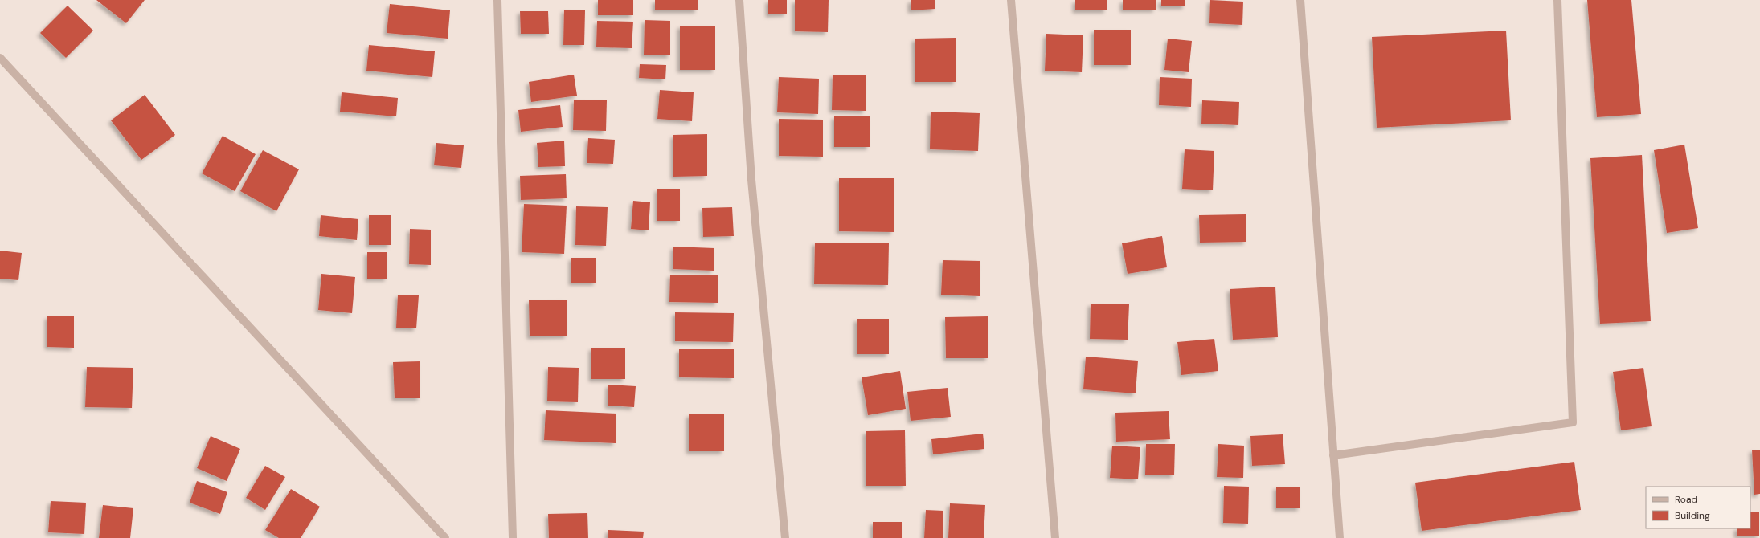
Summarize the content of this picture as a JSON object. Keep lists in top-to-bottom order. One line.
{"legend":["Road","Building"]}
